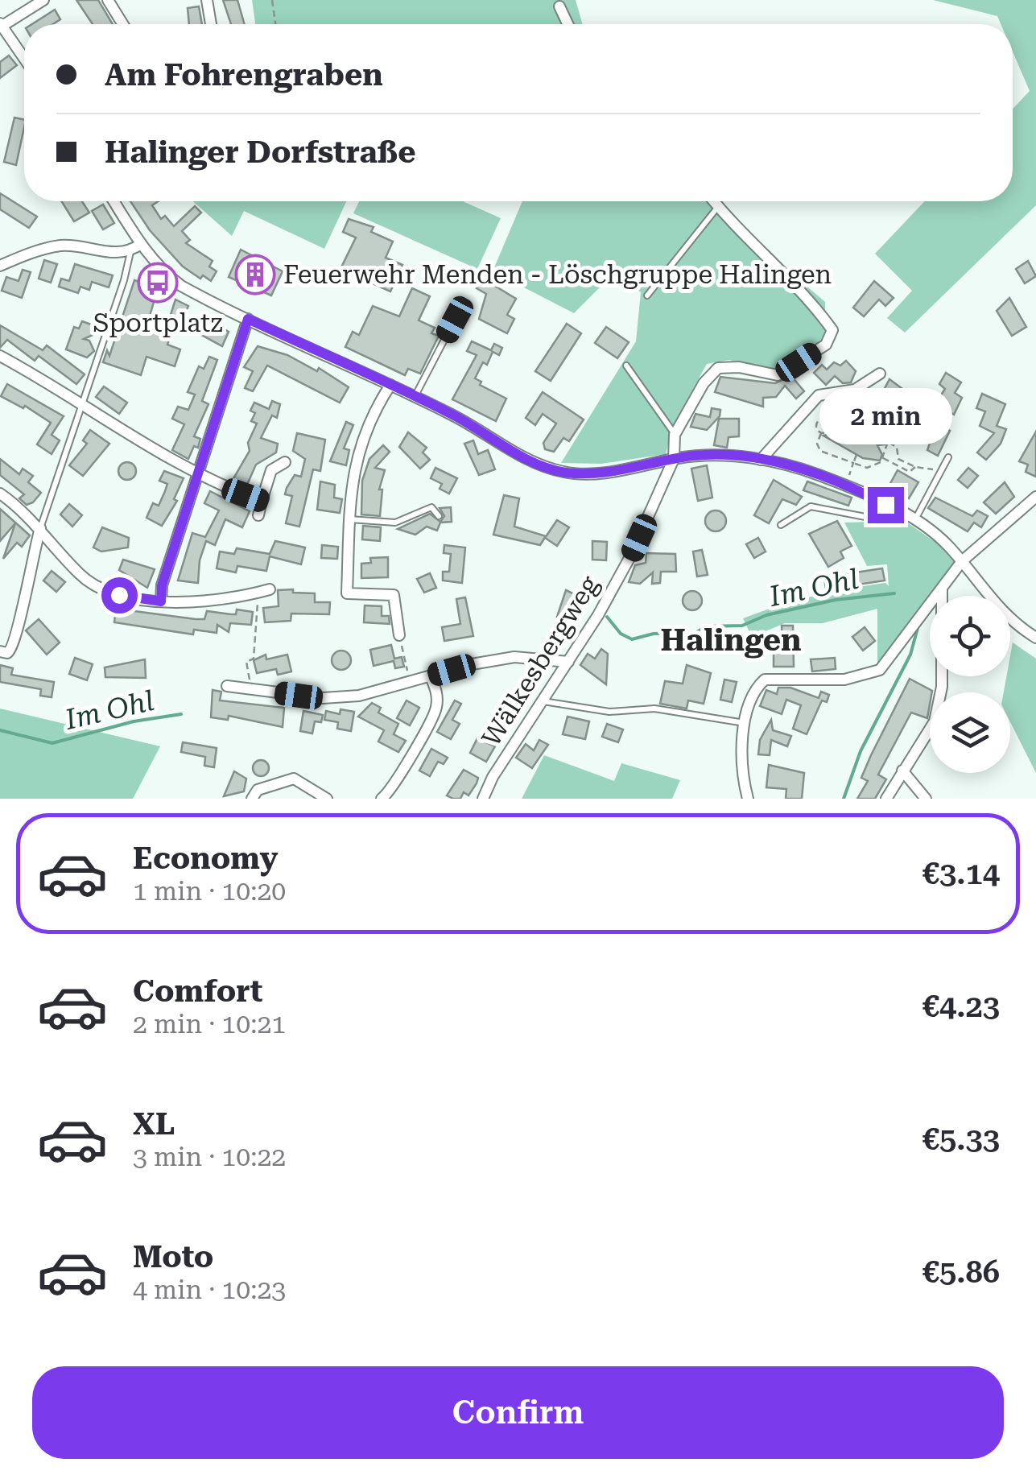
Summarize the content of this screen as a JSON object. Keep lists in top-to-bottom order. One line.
{"streets":{"street":["Wälkesbergweg"]},"districts":["Halingen"],"water":["Im Ohl"],"places":{"building":["Feuerwehr Menden - Löschgruppe Halingen"],"bus stop":["Sportplatz"]},"page":{"banner":["Am Fohrengraben","Halinger Dorfstraße"],"bubble":"2 min","list":[{"name":"Economy","note":"1 min · 10:20","value":"€3.14"},{"name":"Comfort","note":"2 min · 10:21","value":"€4.23"},{"name":"XL","note":"3 min · 10:22","value":"€5.33"},{"name":"Moto","note":"4 min · 10:23","value":"€5.86"}],"buttons":"Confirm"}}
